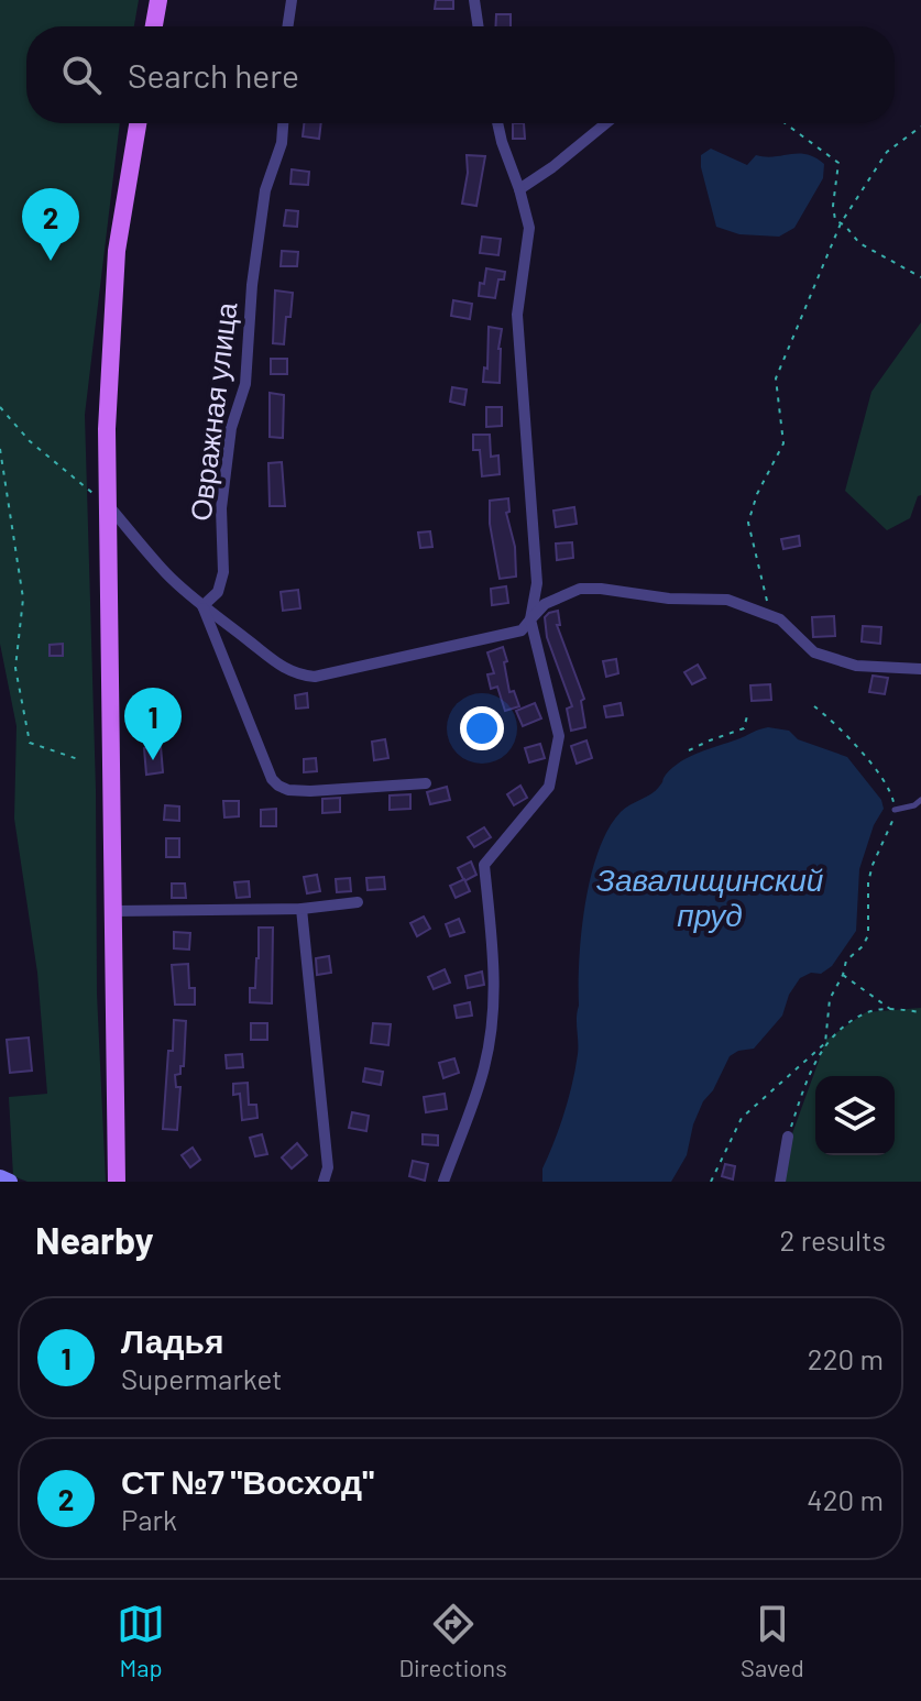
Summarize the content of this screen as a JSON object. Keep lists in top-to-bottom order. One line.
{"streets":{"street":["Овражная улица"]},"water":["Завалищинский пруд"],"page":{"search":"Search here","pins":["2","1"],"heading":["Nearby","2 results"],"list":[{"mark":"1","name":"Ладья","note":"Supermarket","value":"220 m"},{"mark":"2","name":"СТ №7 \"Восход\"","note":"Park","value":"420 m"}],"nav":["Map","Directions","Saved"]}}
